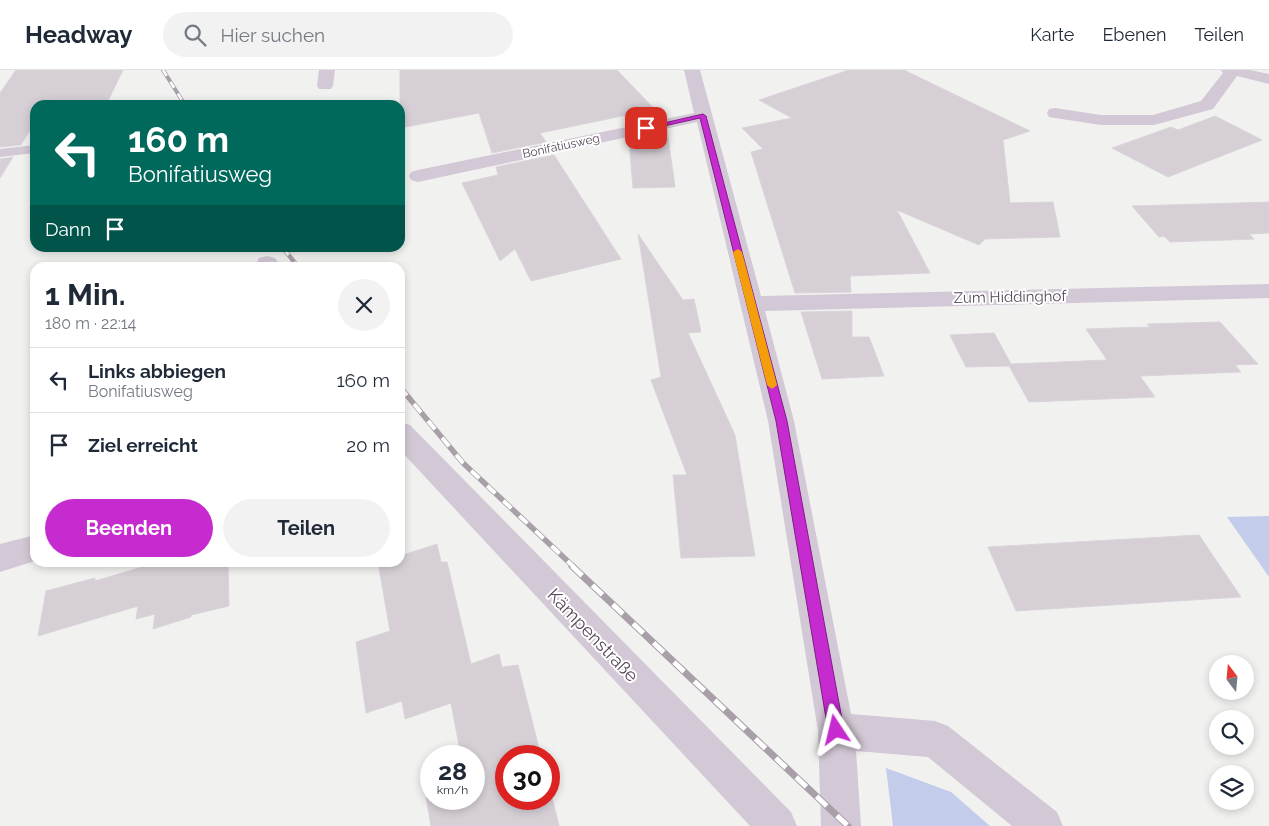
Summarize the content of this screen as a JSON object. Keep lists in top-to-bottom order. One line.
{"streets":{"street":["Bonifatiusweg","Zum Hiddinghof","Kämpenstraße"]},"north":"top","page":{"header":"Headway","search":"Hier suchen","nav":["Karte","Ebenen","Teilen"],"turn":["160 m","Bonifatiusweg"],"then":"Dann","heading":["1 Min.","180 m · 22:14"],"list":[{"name":"Links abbiegen","note":"Bonifatiusweg","value":"160 m"},{"name":"Ziel erreicht","value":"20 m"}],"buttons":["Beenden","Teilen"],"speed":"28 km/h","limit":"30"}}
